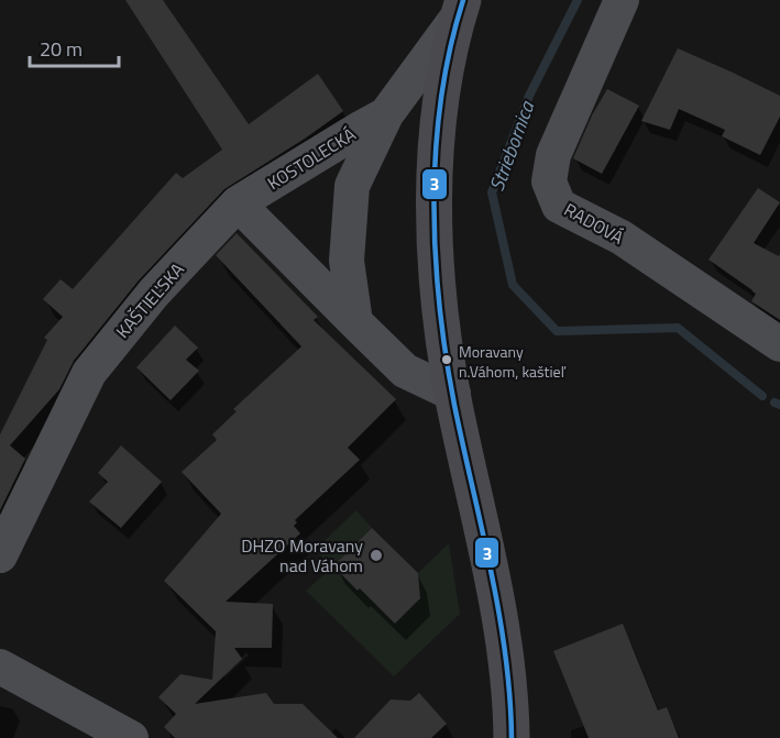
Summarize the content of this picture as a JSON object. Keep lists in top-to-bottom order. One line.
{"streets":{"main road":["KOSTOLECKÁ"],"street":["RADOVÁ","KAŠTIEĽSKA"]},"crossings":[["KOSTOLECKÁ","KAŠTIEĽSKA"]],"water":["Striebornica"],"places":["Moravany n.Váhom, kaštieľ","DHZO Moravany nad Váhom"],"lines":["transit line 3"],"scale_bar":"20 m"}
